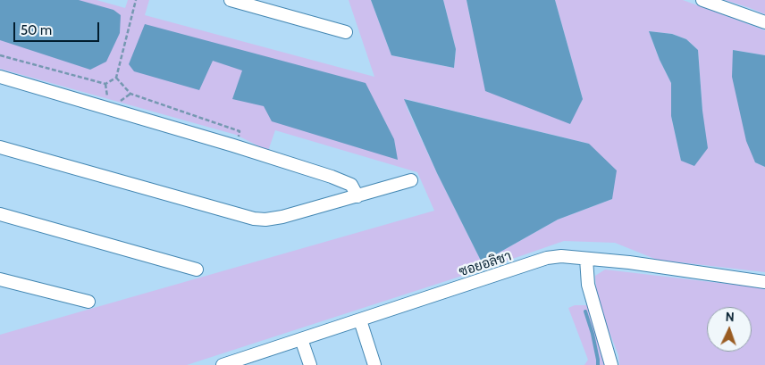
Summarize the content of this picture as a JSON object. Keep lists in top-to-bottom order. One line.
{"streets":{"street":["ซอยอลิชา"]},"scale_bar":"50 m","north":"top"}
